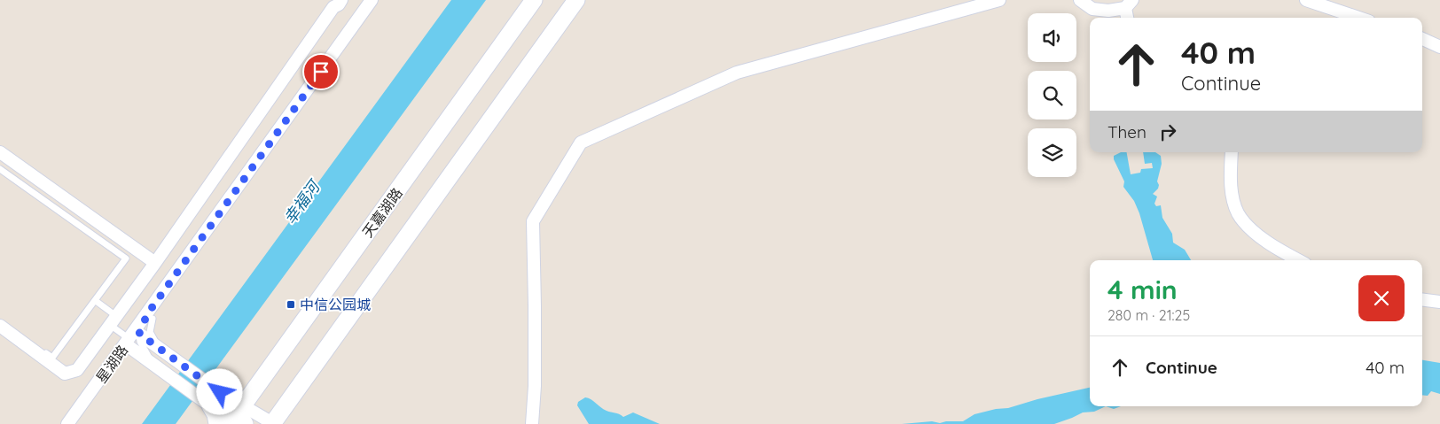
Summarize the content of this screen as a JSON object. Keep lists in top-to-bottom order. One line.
{"streets":{"street":["天嘉湖路","星湖路"]},"water":["幸福河"],"places":{"transit":["中信公园城"]},"page":{"turn":["40 m","Continue"],"then":"Then","heading":["4 min","280 m · 21:25"],"list":[{"name":"Continue","value":"40 m"}]}}
